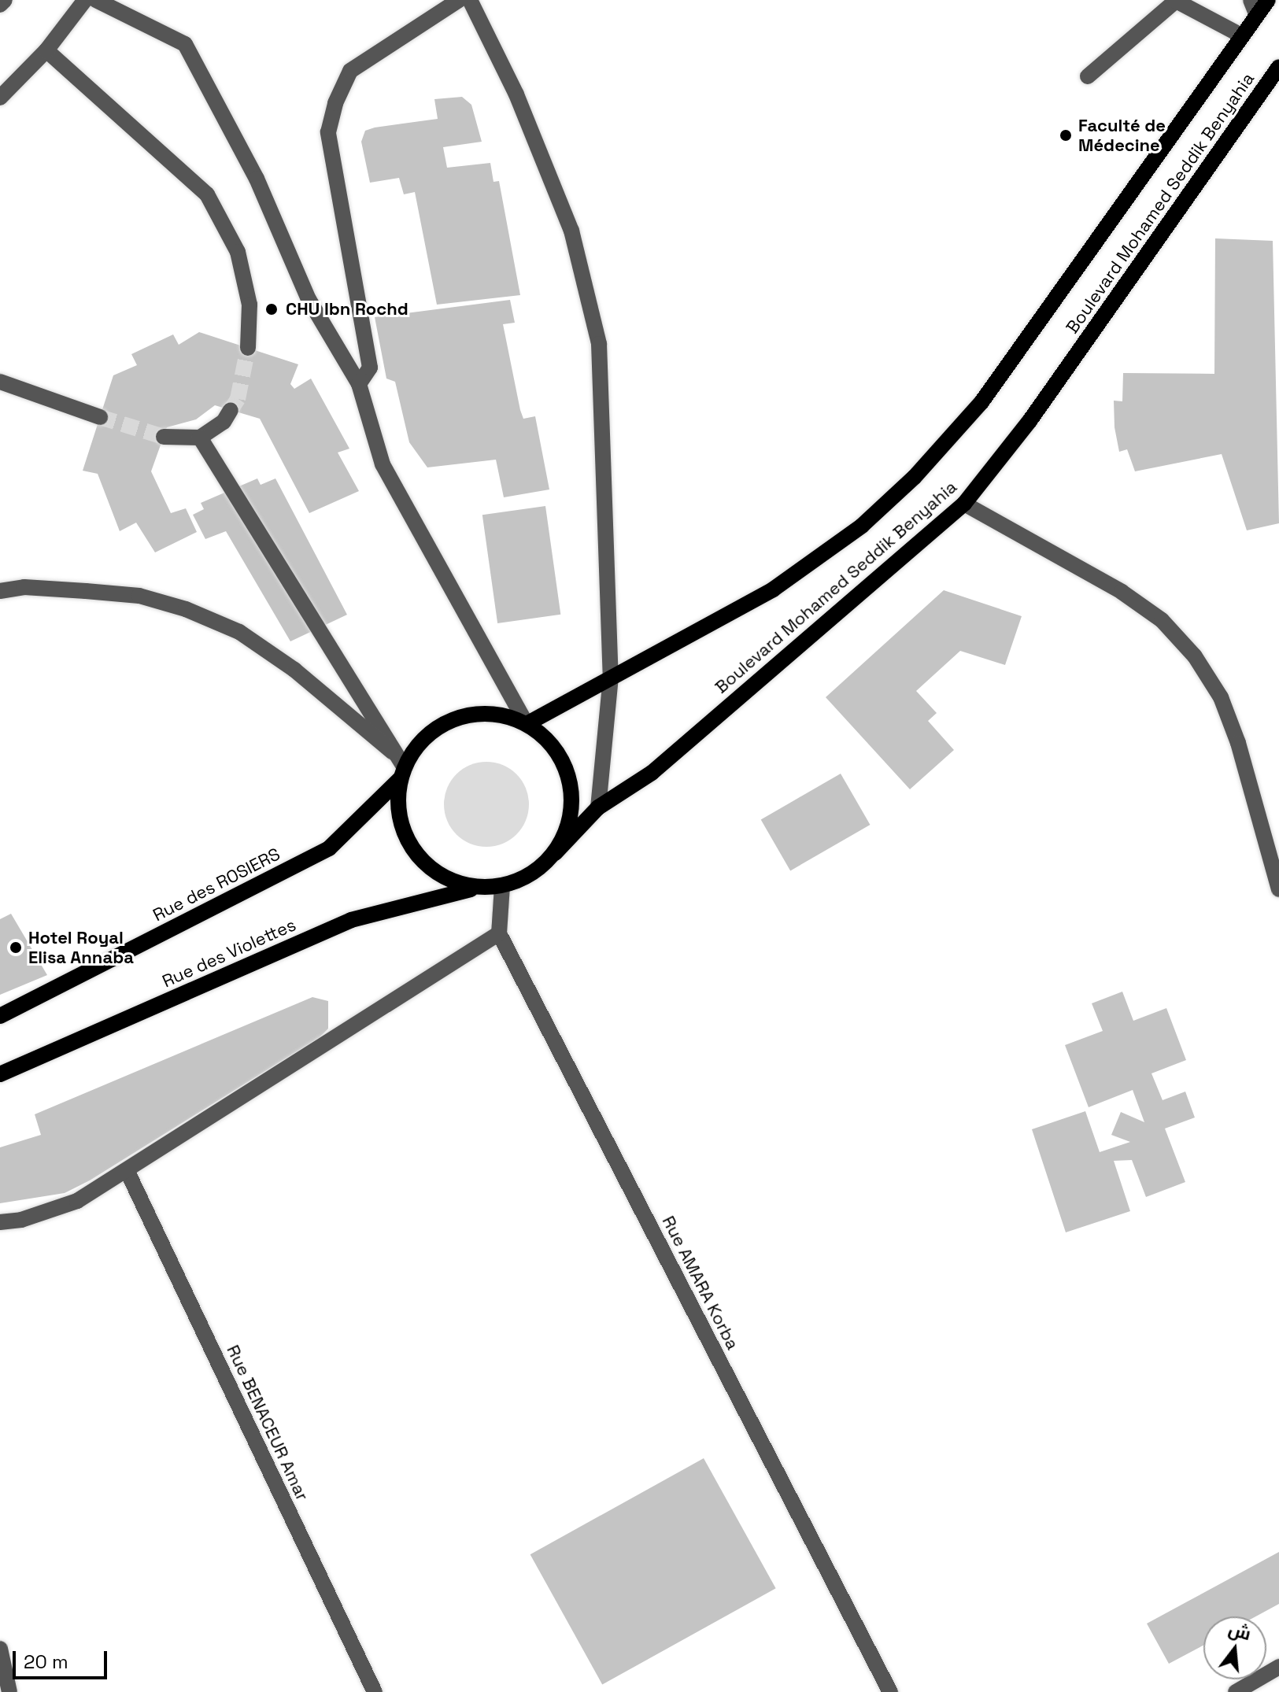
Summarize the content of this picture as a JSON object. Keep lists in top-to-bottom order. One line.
{"streets":{"main road":["Boulevard Mohamed Seddik Benyahia","Rue des ROSIERS","Rue des Violettes"],"street":["Rue AMARA Korba","Rue BENACEUR Amar"]},"crossings":[["Boulevard Mohamed Seddik Benyahia","Rue des ROSIERS"],["Boulevard Mohamed Seddik Benyahia","Rue des Violettes"],["Rue des ROSIERS","Rue des Violettes"]],"places":["Faculté de Médecine","CHU Ibn Rochd","Hotel Royal Elisa Annaba"],"scale_bar":"20 m","north":"top"}
